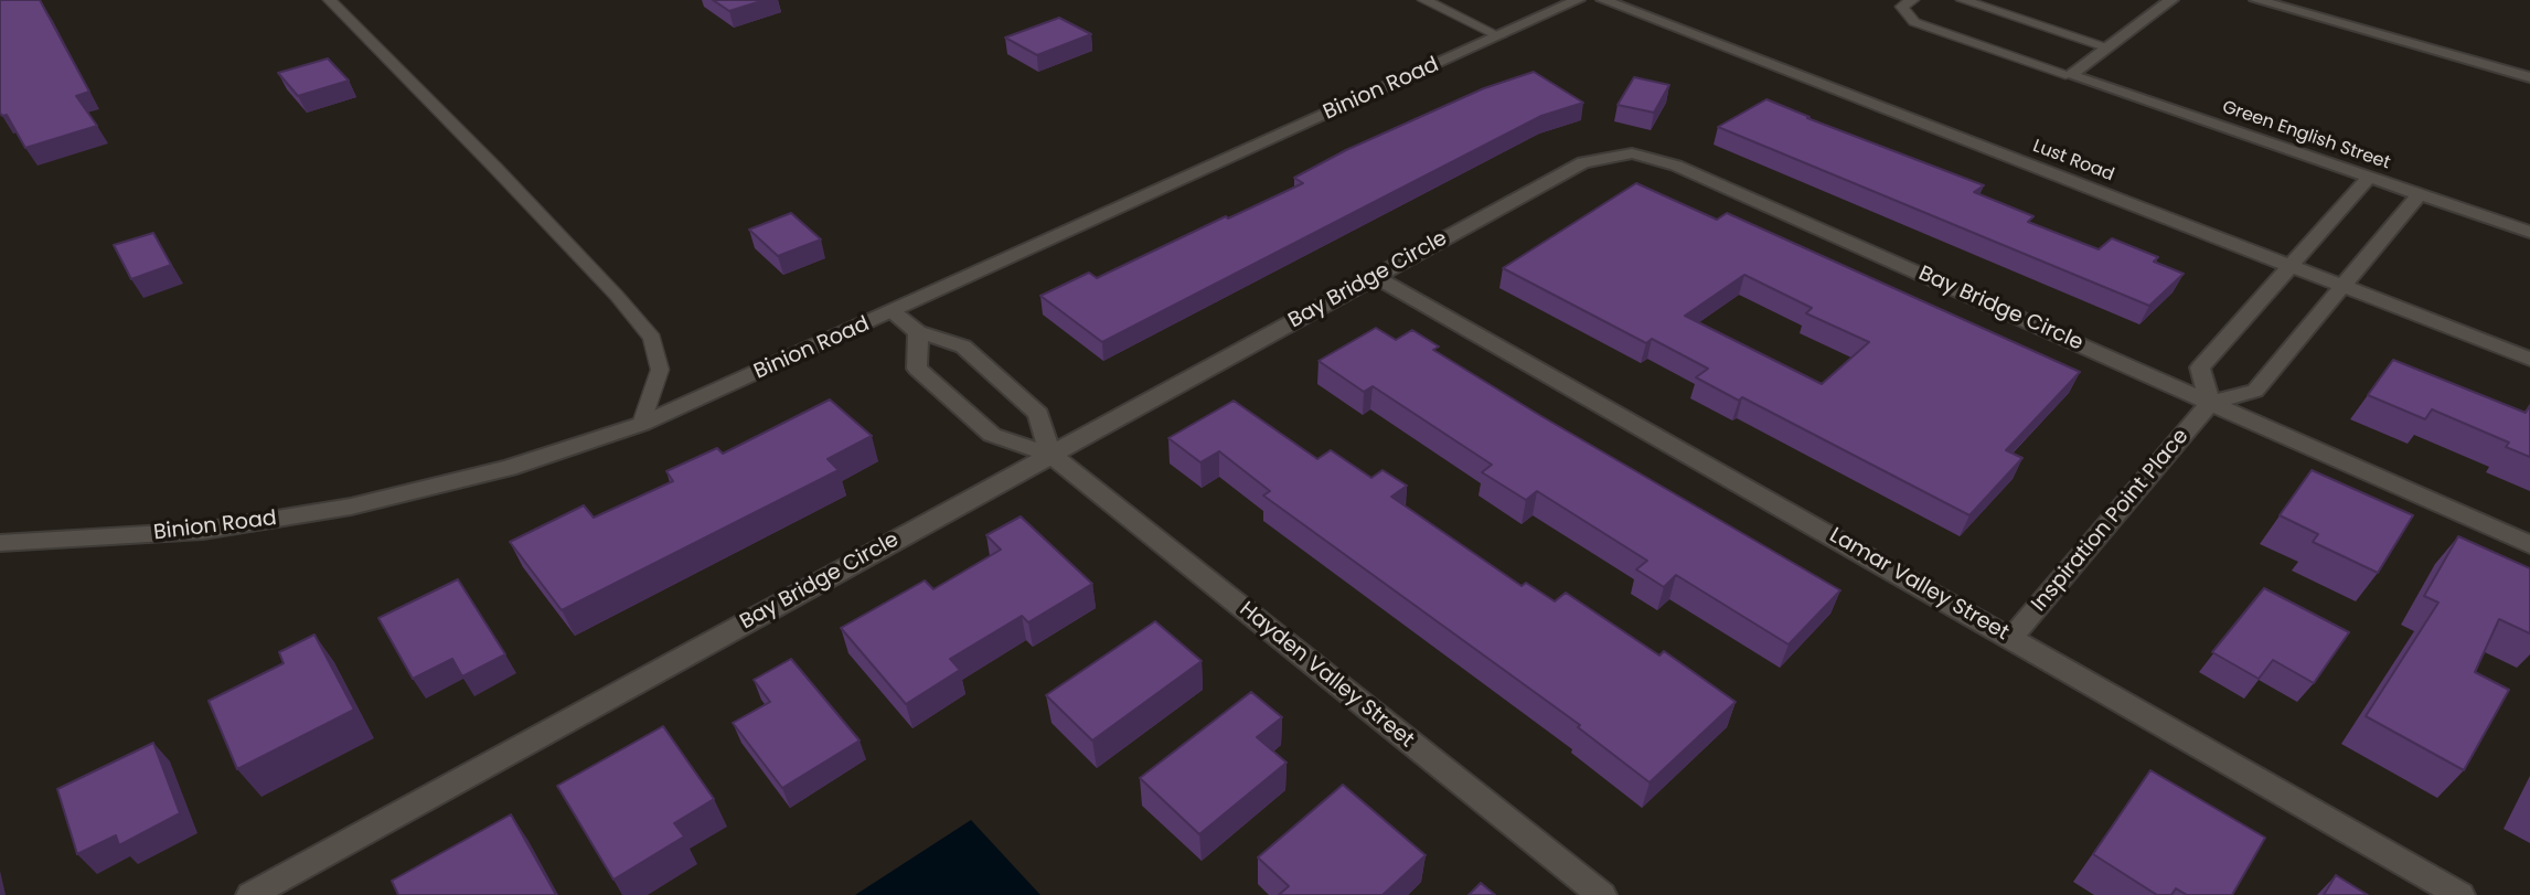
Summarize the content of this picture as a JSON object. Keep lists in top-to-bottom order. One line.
{"streets":{"street":["Binion Road","Green English Street","Lust Road","Bay Bridge Circle","Inspiration Point Place","Lamar Valley Street","Hayden Valley Street"]},"crossings":[["Bay Bridge Circle","Inspiration Point Place"],["Bay Bridge Circle","Lamar Valley Street"],["Bay Bridge Circle","Hayden Valley Street"],["Inspiration Point Place","Lamar Valley Street"]]}
